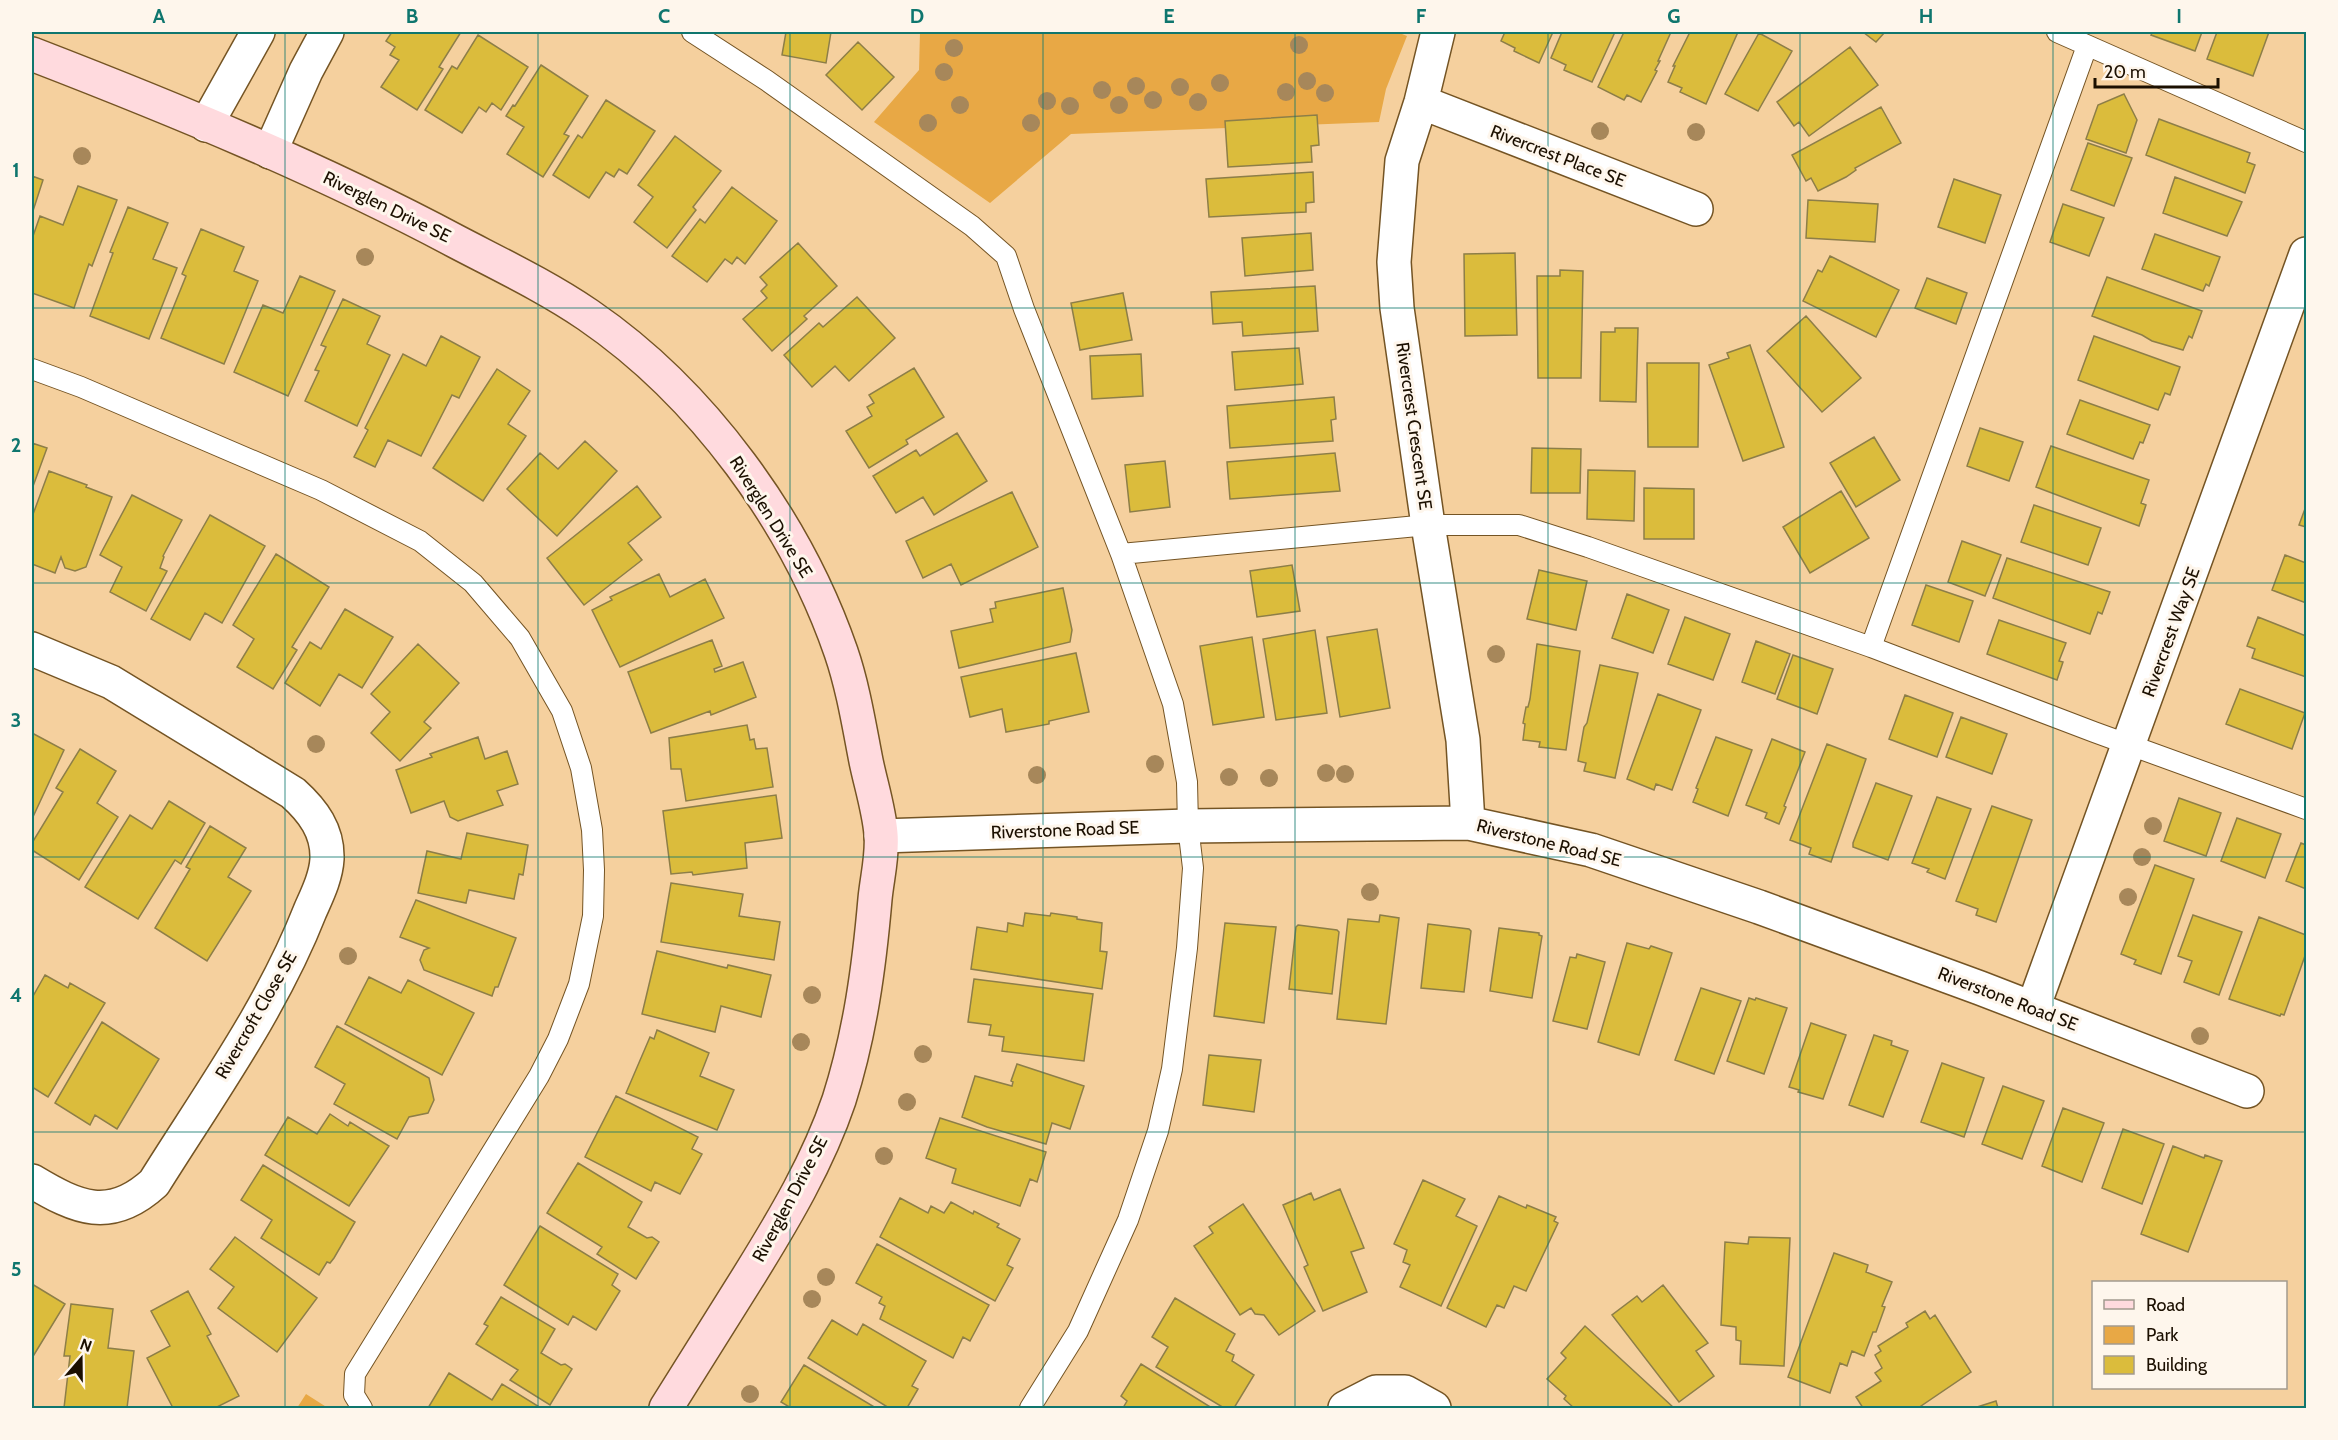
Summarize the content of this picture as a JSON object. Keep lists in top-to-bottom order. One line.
{"streets":{"street":["Rivercrest Place SE","Riverglen Drive SE","Rivercrest Crescent SE","Rivercrest Way SE","Riverstone Road SE","Rivercroft Close SE"]},"crossings":[["Rivercrest Place SE","Rivercrest Crescent SE"],["Riverglen Drive SE","Riverstone Road SE"],["Rivercrest Crescent SE","Riverstone Road SE"],["Rivercrest Way SE","Riverstone Road SE"]],"legend":["Road","Park","Building"],"scale_bar":"20 m","north":"top","grid":{"columns":["A","B","C","D","E","F","G","H","I"],"rows":["1","2","3","4","5"]}}
